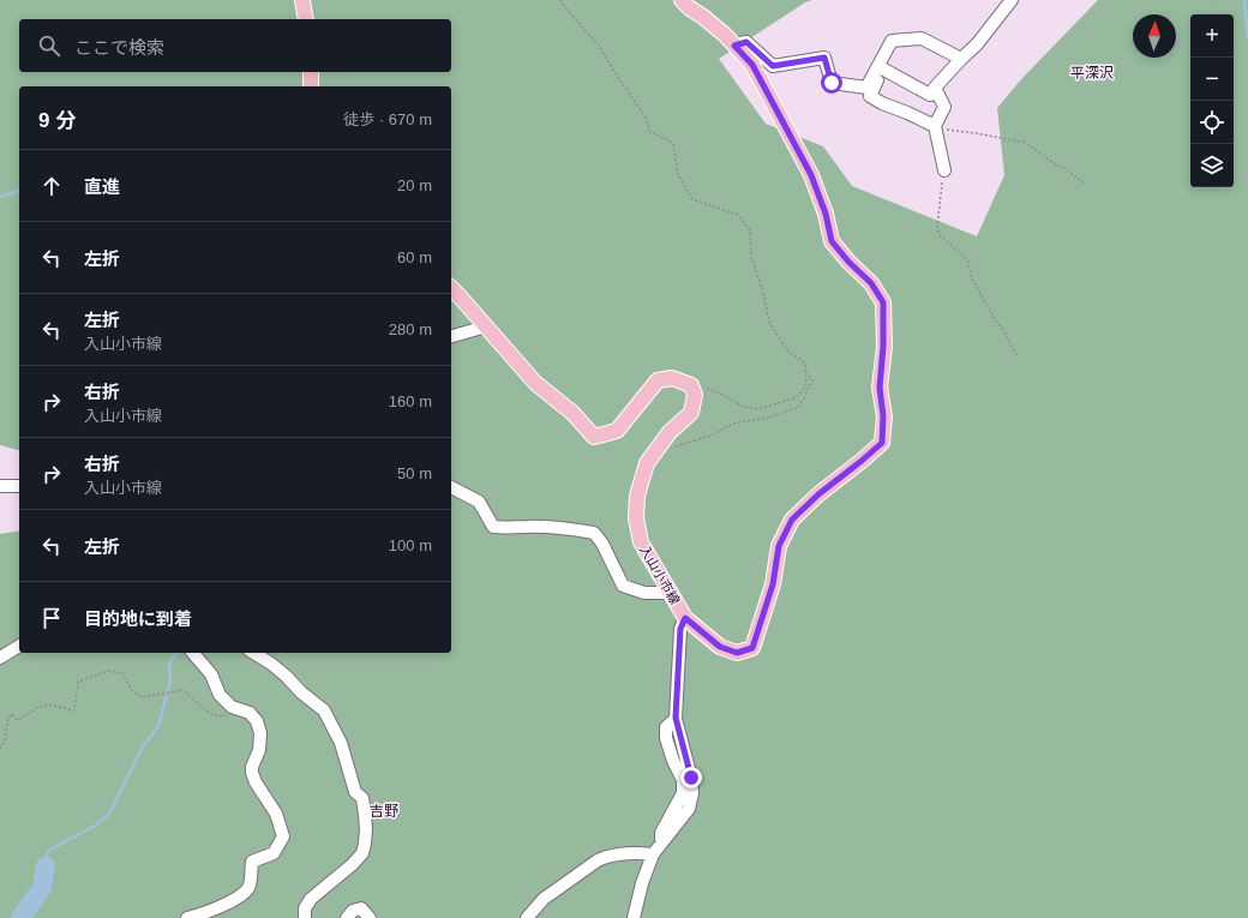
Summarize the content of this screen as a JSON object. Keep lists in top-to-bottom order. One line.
{"streets":{"main road":["入山小市線"]},"districts":["平深沢","吉野"],"north":"top","page":{"map_buttons":["+","−"],"search":"ここで検索","heading":["9 分","徒歩 · 670 m"],"list":[["直進","20 m"],["左折","60 m"],["左折","入山小市線","280 m"],["右折","入山小市線","160 m"],["右折","入山小市線","50 m"],["左折","100 m"],"目的地に到着"]}}
